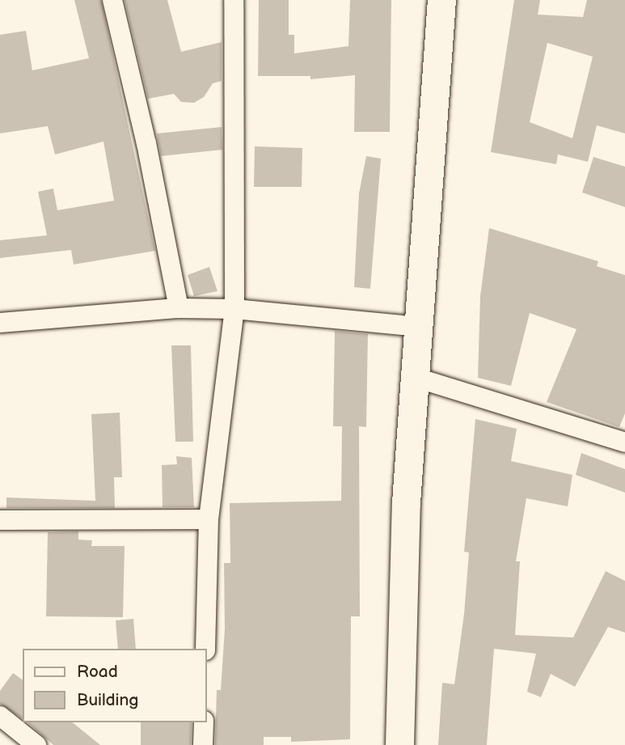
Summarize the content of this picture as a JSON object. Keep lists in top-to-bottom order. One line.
{"legend":["Road","Building"]}
